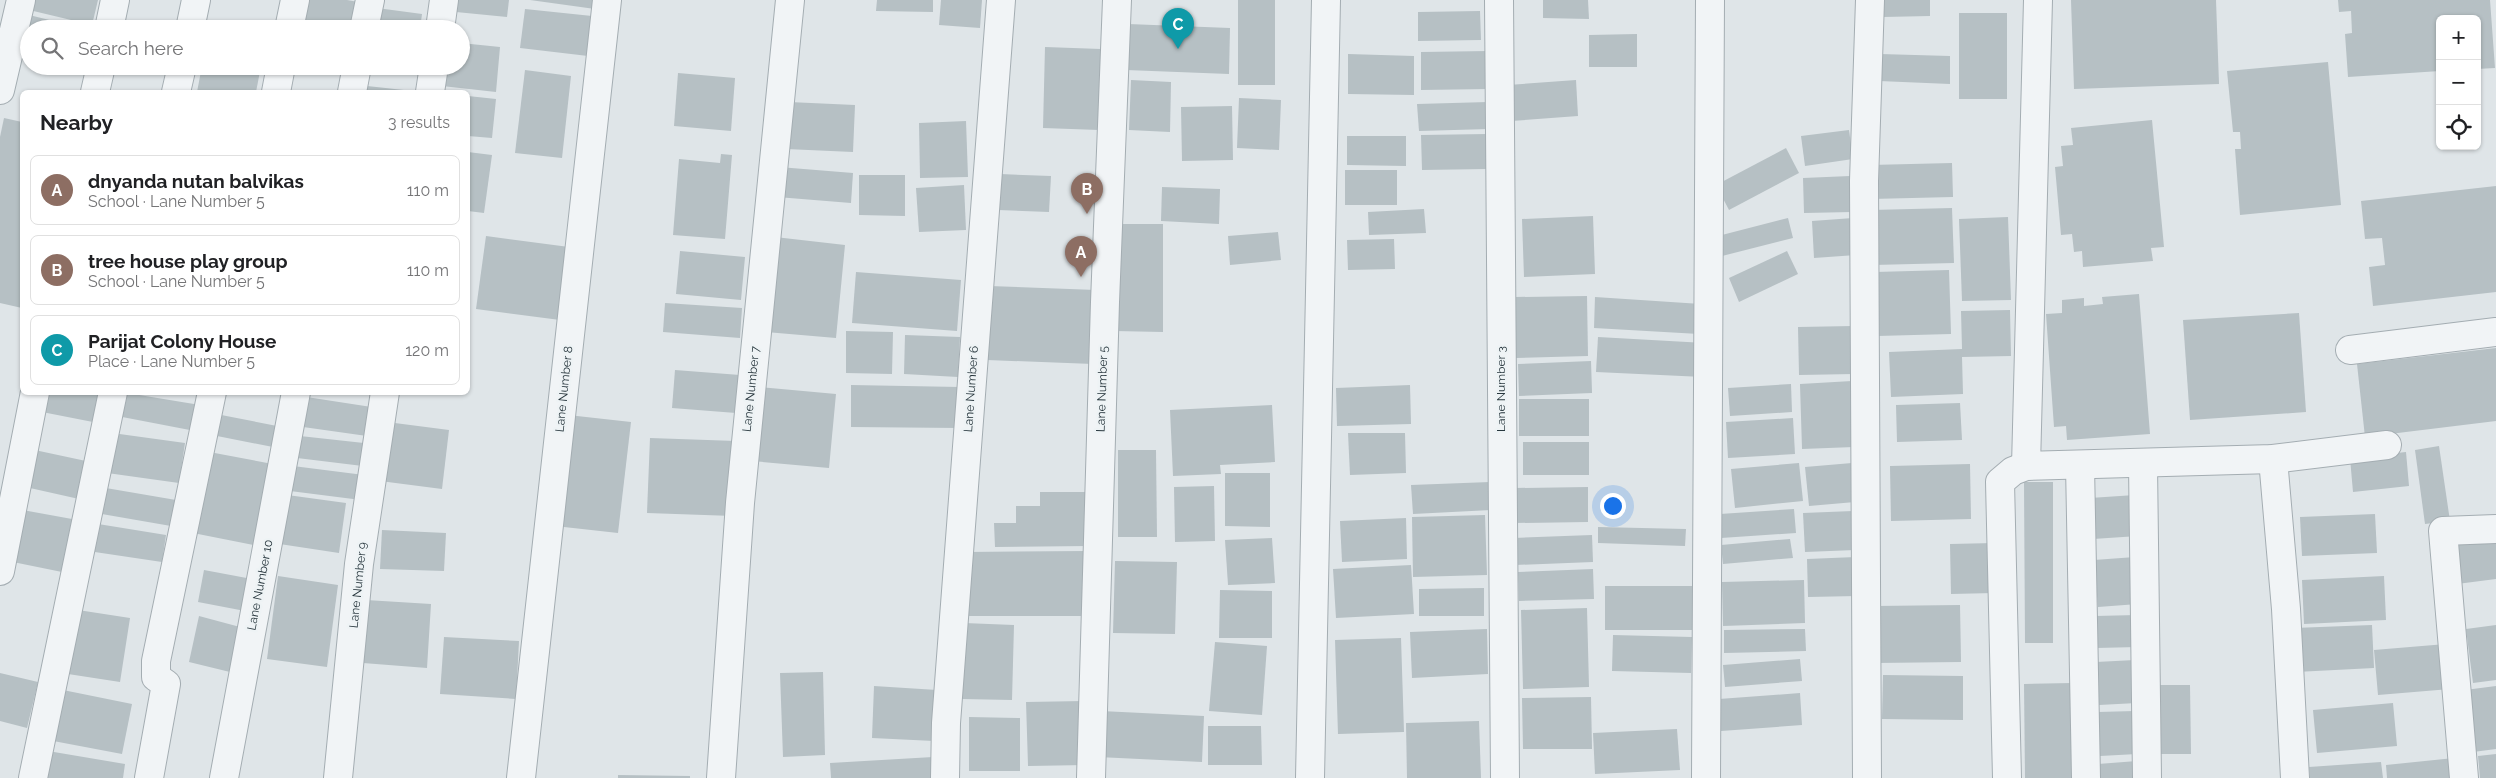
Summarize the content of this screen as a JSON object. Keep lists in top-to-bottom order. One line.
{"streets":{"street":["Lane Number 8","Lane Number 7","Lane Number 6","Lane Number 5","Lane Number 3","Lane Number 10","Lane Number 9"]},"page":{"pins":["C","B","A"],"map_buttons":["+","−"],"search":"Search here","heading":["Nearby","3 results"],"list":[{"mark":"A","name":"dnyanda nutan balvikas","note":"School · Lane Number 5","value":"110 m"},{"mark":"B","name":"tree house play group","note":"School · Lane Number 5","value":"110 m"},{"mark":"C","name":"Parijat Colony House","note":"Place · Lane Number 5","value":"120 m"}]}}
